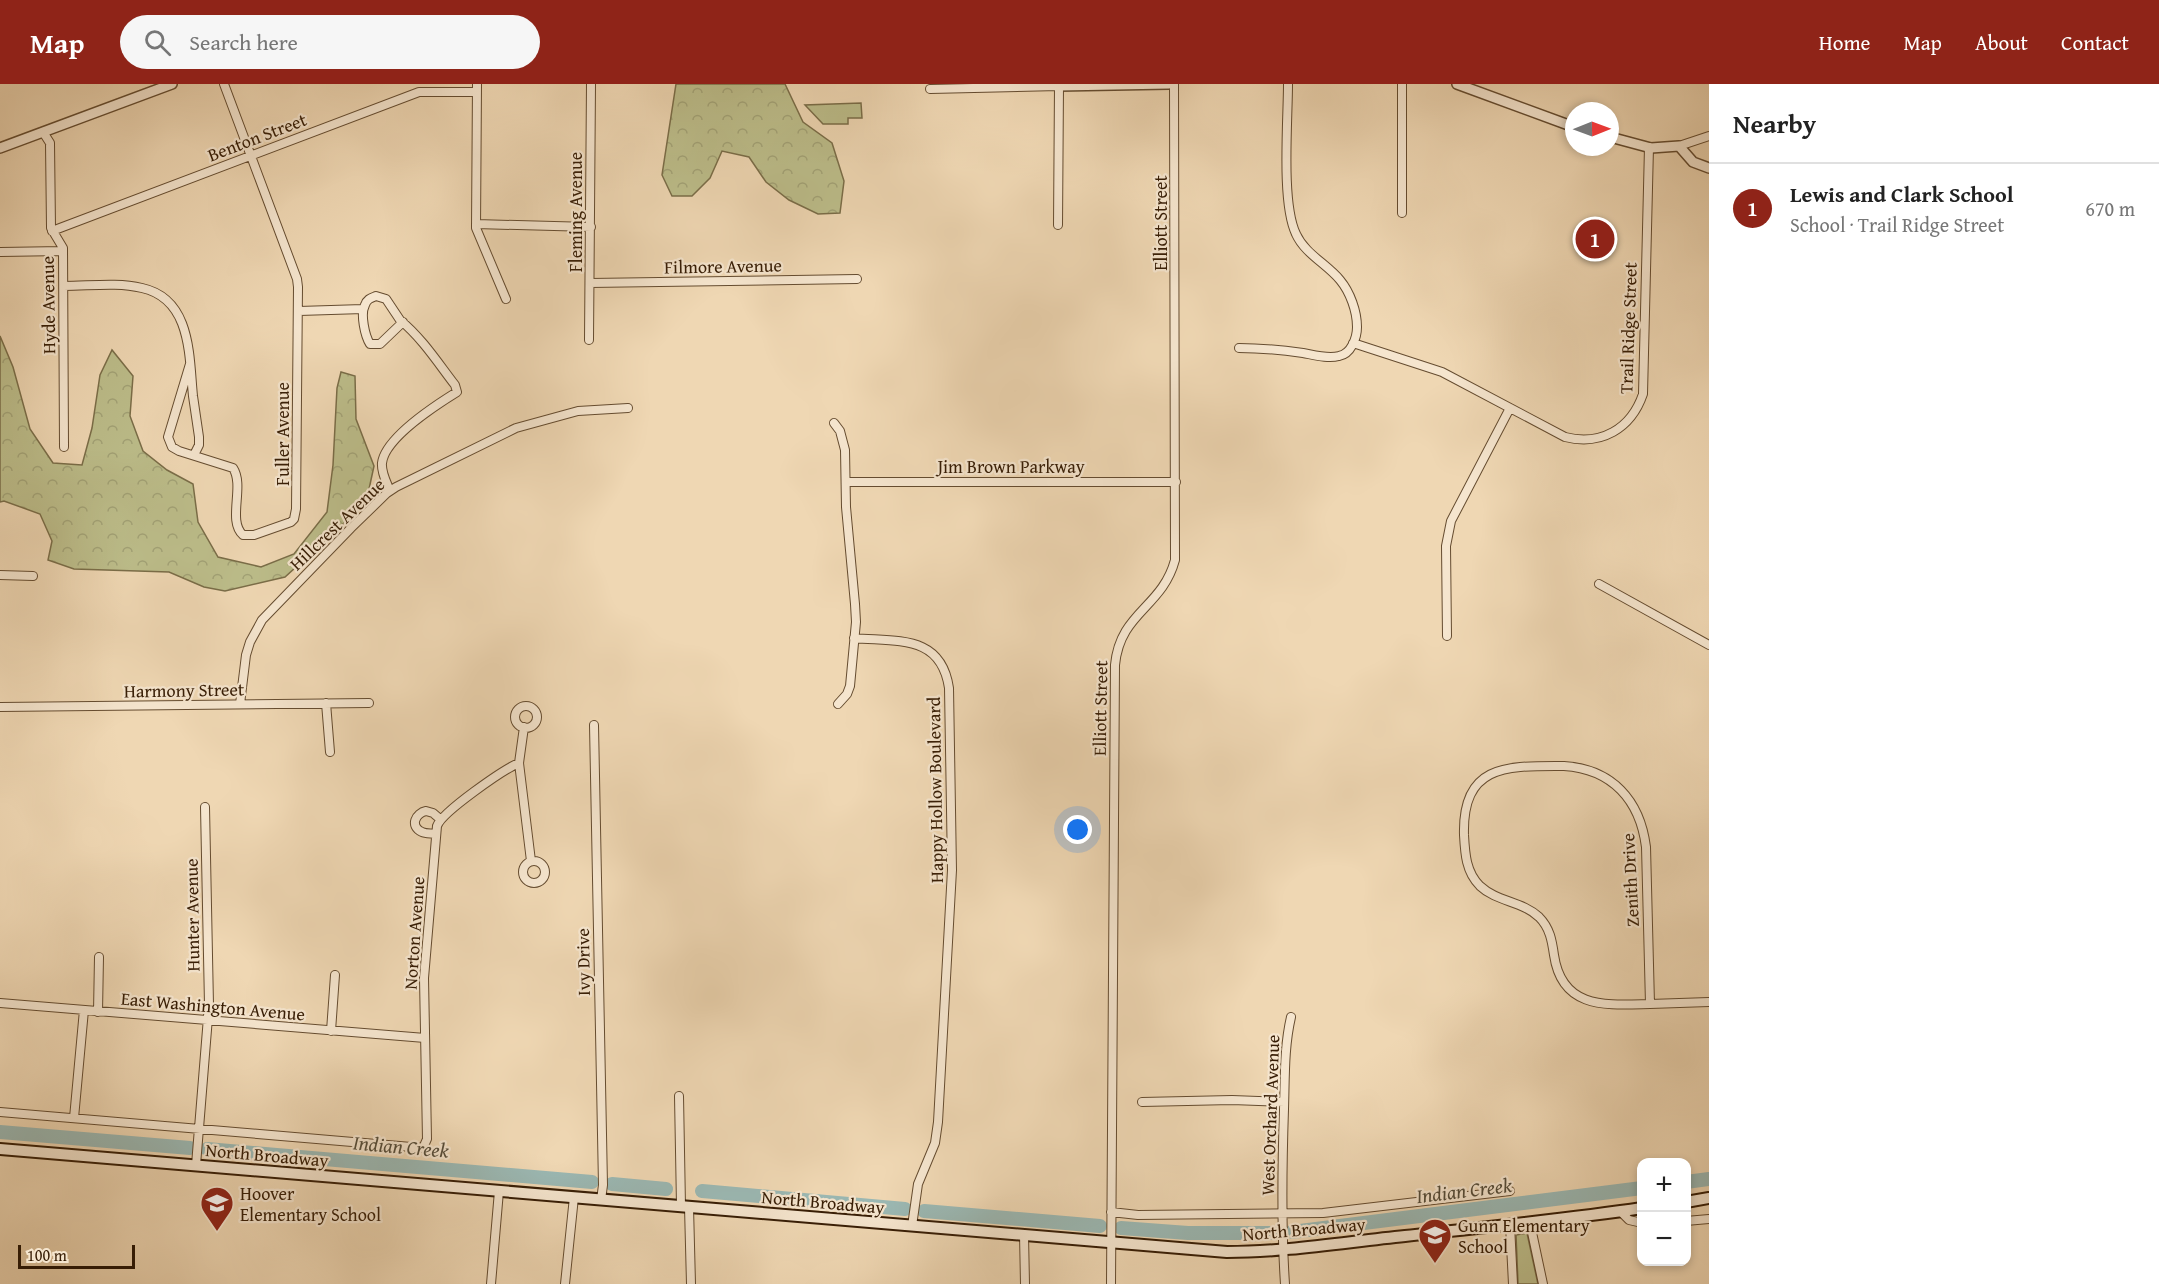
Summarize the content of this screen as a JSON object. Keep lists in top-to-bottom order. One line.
{"streets":{"main road":["North Broadway"],"street":["Benton Street","Fleming Avenue","Elliott Street","Filmore Avenue","Hyde Avenue","Trail Ridge Street","Fuller Avenue","Jim Brown Parkway","Hillcrest Avenue","Harmony Street","Happy Hollow Boulevard","Zenith Drive","Hunter Avenue","Norton Avenue","Ivy Drive","East Washington Avenue","West Orchard Avenue"]},"crossings":[["Benton Street","Hyde Avenue"],["Benton Street","Fuller Avenue"],["Fleming Avenue","Filmore Avenue"],["Elliott Street","Jim Brown Parkway"],["Elliott Street","North Broadway"],["Hillcrest Avenue","Harmony Street"],["Happy Hollow Boulevard","North Broadway"],["Hunter Avenue","East Washington Avenue"],["Hunter Avenue","North Broadway"],["Norton Avenue","East Washington Avenue"],["Norton Avenue","North Broadway"],["Ivy Drive","North Broadway"],["West Orchard Avenue","North Broadway"]],"water":["Indian Creek"],"places":{"school or university":["Hoover Elementary School","Gunn Elementary School"]},"scale_bar":"100 m","north":"right","page":{"header":"Map","search":"Search here","nav":["Home","Map","About","Contact"],"heading":"Nearby","list":[{"mark":"1","name":"Lewis and Clark School","note":"School · Trail Ridge Street","value":"670 m"}],"pins":"1","map_buttons":["+","−"],"scale":"100 m"}}
